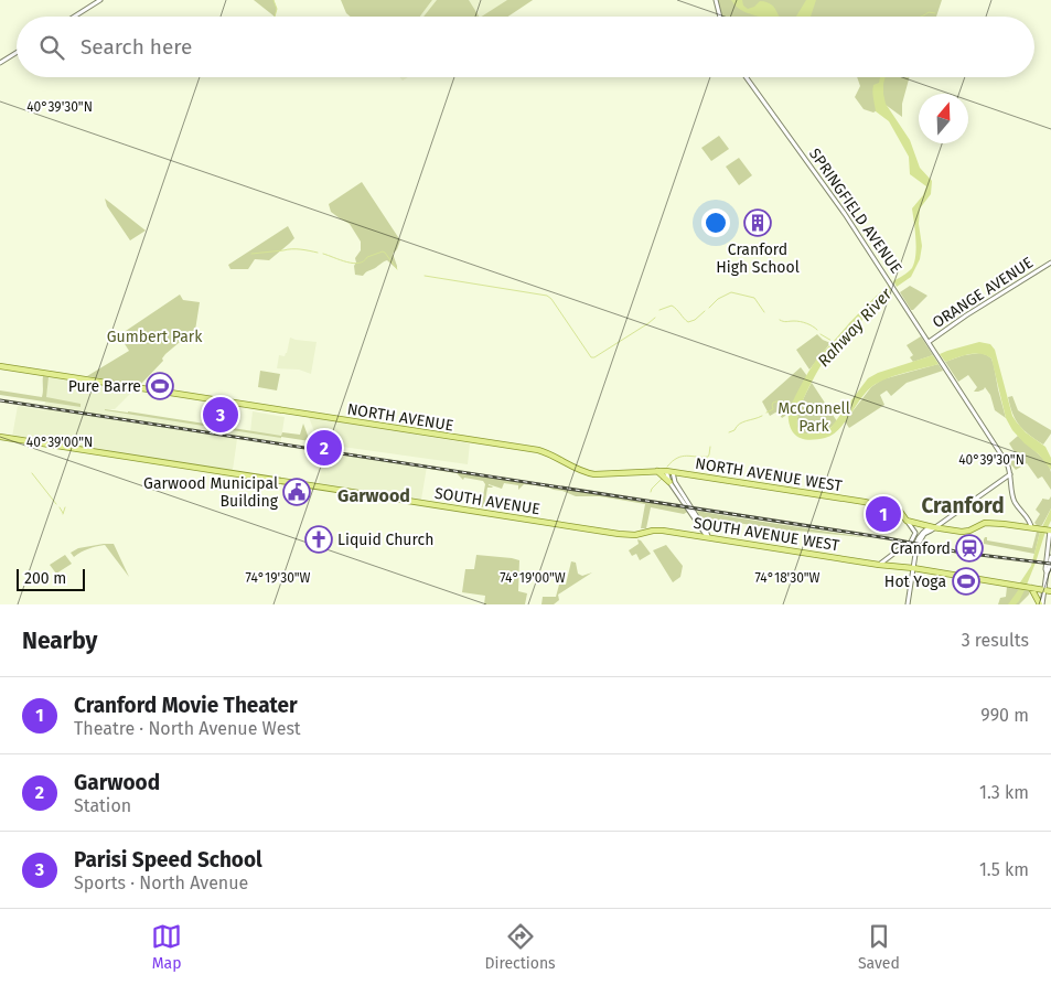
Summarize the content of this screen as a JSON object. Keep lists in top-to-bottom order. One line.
{"streets":{"main road":["NORTH AVENUE","NORTH AVENUE WEST","SOUTH AVENUE","SOUTH AVENUE WEST"],"street":["SPRINGFIELD AVENUE","ORANGE AVENUE"]},"crossings":[["SPRINGFIELD AVENUE","ORANGE AVENUE"],["NORTH AVENUE","NORTH AVENUE WEST"],["SOUTH AVENUE","SOUTH AVENUE WEST"]],"districts":["Garwood","Cranford"],"water":["Rahway River"],"parks":["Gumbert Park","McConnell Park"],"places":{"building":["Cranford High School"],"sports":["Pure Barre","Hot Yoga"],"public building":["Garwood Municipal Building"],"church":["Liquid Church"],"station":["Cranford"]},"scale_bar":"200 m","north":"top","page":{"search":"Search here","pins":["3","2","1"],"scale":"200 m","heading":["Nearby","3 results"],"list":[{"mark":"1","name":"Cranford Movie Theater","note":"Theatre · North Avenue West","value":"990 m"},{"mark":"2","name":"Garwood","note":"Station","value":"1.3 km"},{"mark":"3","name":"Parisi Speed School","note":"Sports · North Avenue","value":"1.5 km"}],"nav":["Map","Directions","Saved"]},"coordinates":["40°39'30\"N","40°39'00\"N","74°19'30\"W","74°19'00\"W","74°18'30\"W"]}
